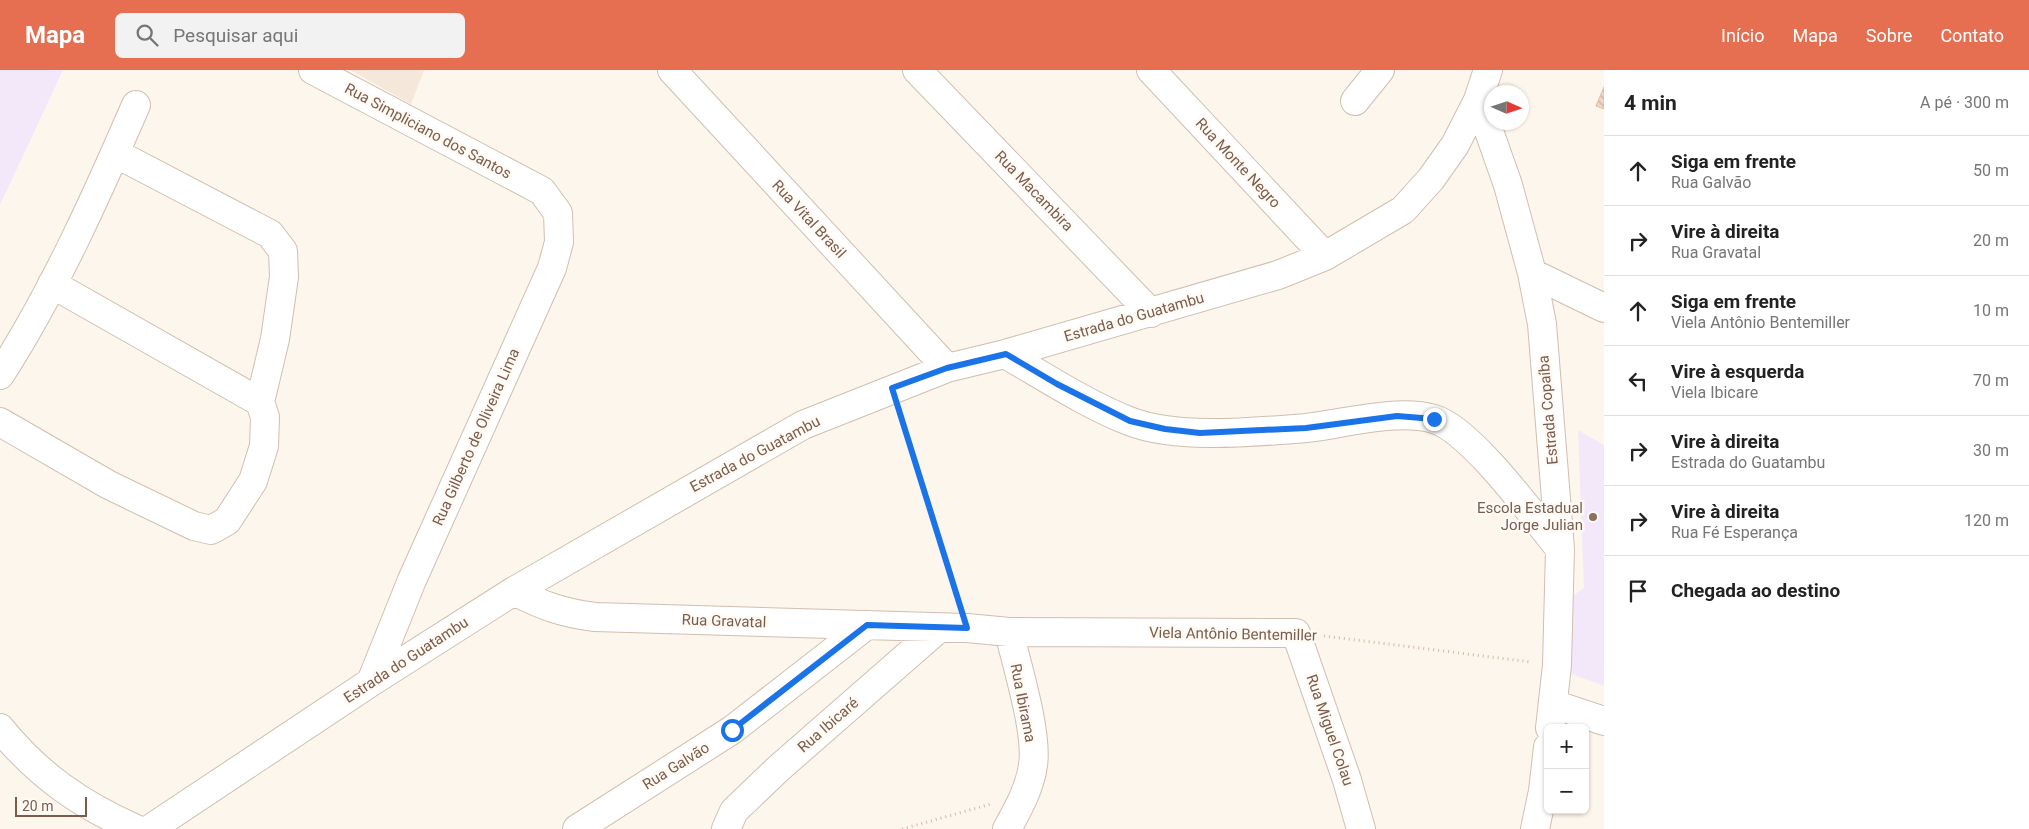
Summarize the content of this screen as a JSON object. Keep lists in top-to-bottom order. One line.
{"streets":{"street":["Rua Simpliciano dos Santos","Rua Monte Negro","Rua Macambira","Rua Vital Brasil","Estrada do Guatambu","Estrada Copaíba","Rua Gilberto de Oliveira Lima","Rua Gravatal","Viela Antônio Bentemiller","Rua Ibirama","Rua Ibicaré","Rua Miguel Colau","Rua Galvão"]},"crossings":[["Rua Simpliciano dos Santos","Rua Gilberto de Oliveira Lima"],["Rua Monte Negro","Estrada do Guatambu"],["Rua Macambira","Estrada do Guatambu"],["Rua Vital Brasil","Estrada do Guatambu"],["Estrada do Guatambu","Estrada Copaíba"],["Estrada do Guatambu","Rua Gilberto de Oliveira Lima"],["Estrada do Guatambu","Rua Gravatal"],["Estrada Copaíba","Viela Antônio Bentemiller"],["Rua Gravatal","Viela Antônio Bentemiller"],["Rua Gravatal","Rua Ibicaré"],["Rua Gravatal","Rua Galvão"],["Viela Antônio Bentemiller","Rua Ibirama"],["Viela Antônio Bentemiller","Rua Ibicaré"],["Viela Antônio Bentemiller","Rua Miguel Colau"]],"places":["Escola Estadual Jorge Julian"],"scale_bar":"20 m","north":"right","page":{"header":"Mapa","search":"Pesquisar aqui","nav":["Início","Mapa","Sobre","Contato"],"heading":["4 min","A pé · 300 m"],"list":[["Siga em frente","Rua Galvão","50 m"],["Vire à direita","Rua Gravatal","20 m"],["Siga em frente","Viela Antônio Bentemiller","10 m"],["Vire à esquerda","Viela Ibicare","70 m"],["Vire à direita","Estrada do Guatambu","30 m"],["Vire à direita","Rua Fé Esperança","120 m"],"Chegada ao destino"],"map_buttons":["+","−"],"scale":"20 m"}}
